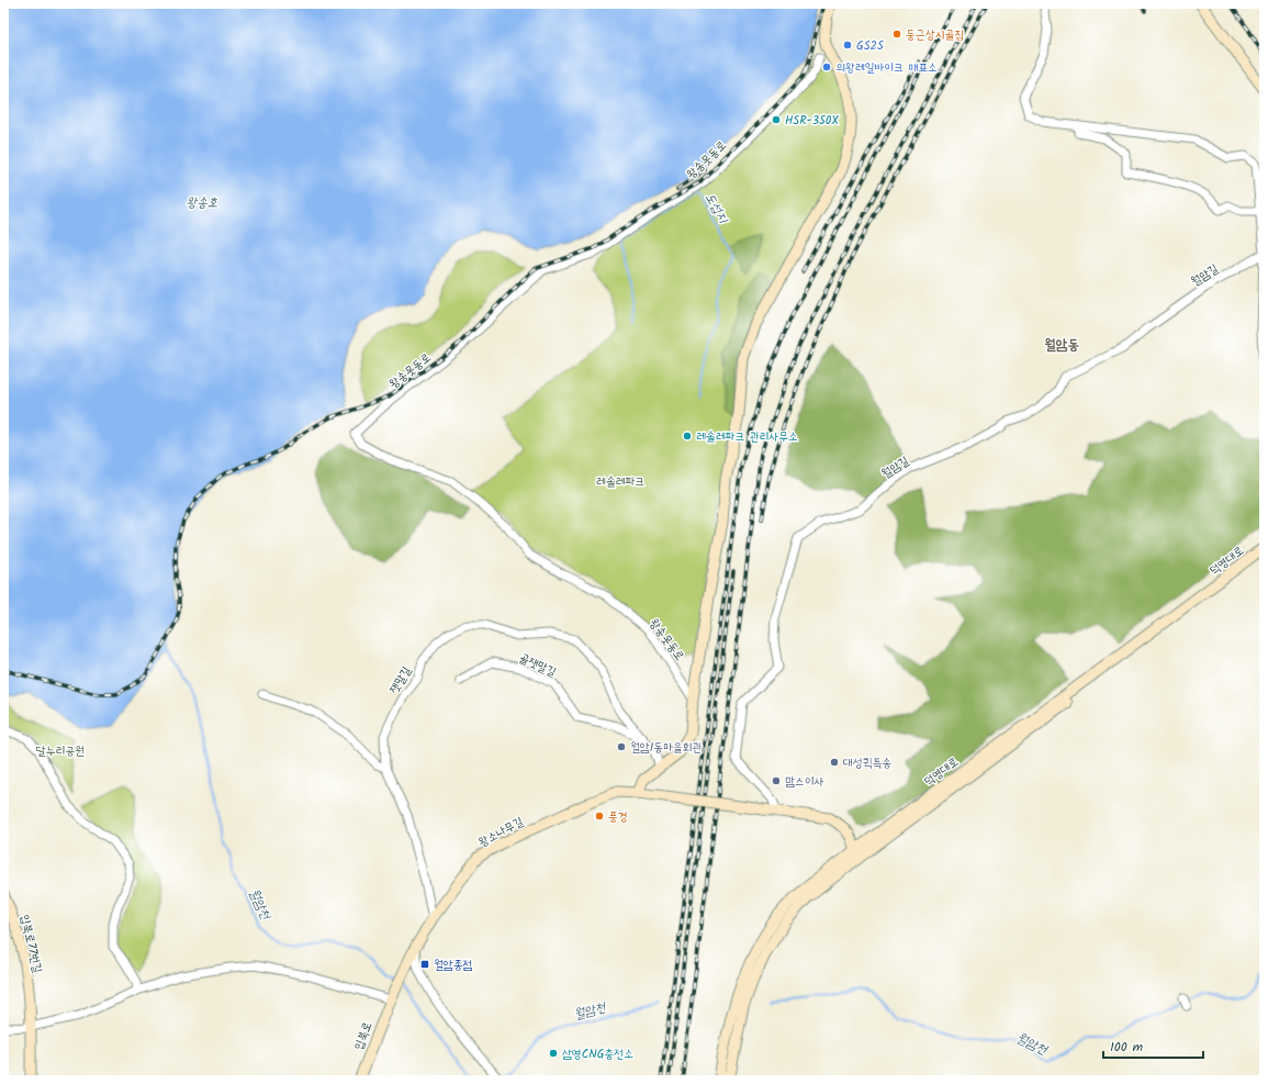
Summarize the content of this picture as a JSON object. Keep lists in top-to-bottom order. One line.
{"streets":{"street":["왕송못동로","월암길","덕영대로","골잿말길","잿말길","왕소나무길","입북로77번길","입북로"]},"crossings":[["왕송못동로","잿말길"],["왕송못동로","왕소나무길"],["골잿말길","잿말길"],["잿말길","왕소나무길"],["왕소나무길","입북로"]],"districts":["월암동"],"water":["왕송호","도섭지","월암천"],"parks":["레솔레파크","달누리공원"],"places":{"other":["둥근상시골집","GS25","의왕레일바이크 매표소","HSR-350X","레솔레파크 관리사무소","월암1동마을회관","대성퀵특송","맘스이사","풍경","삼영CNG충전소"],"transit":["월암종점"]},"scale_bar":"100 m"}
